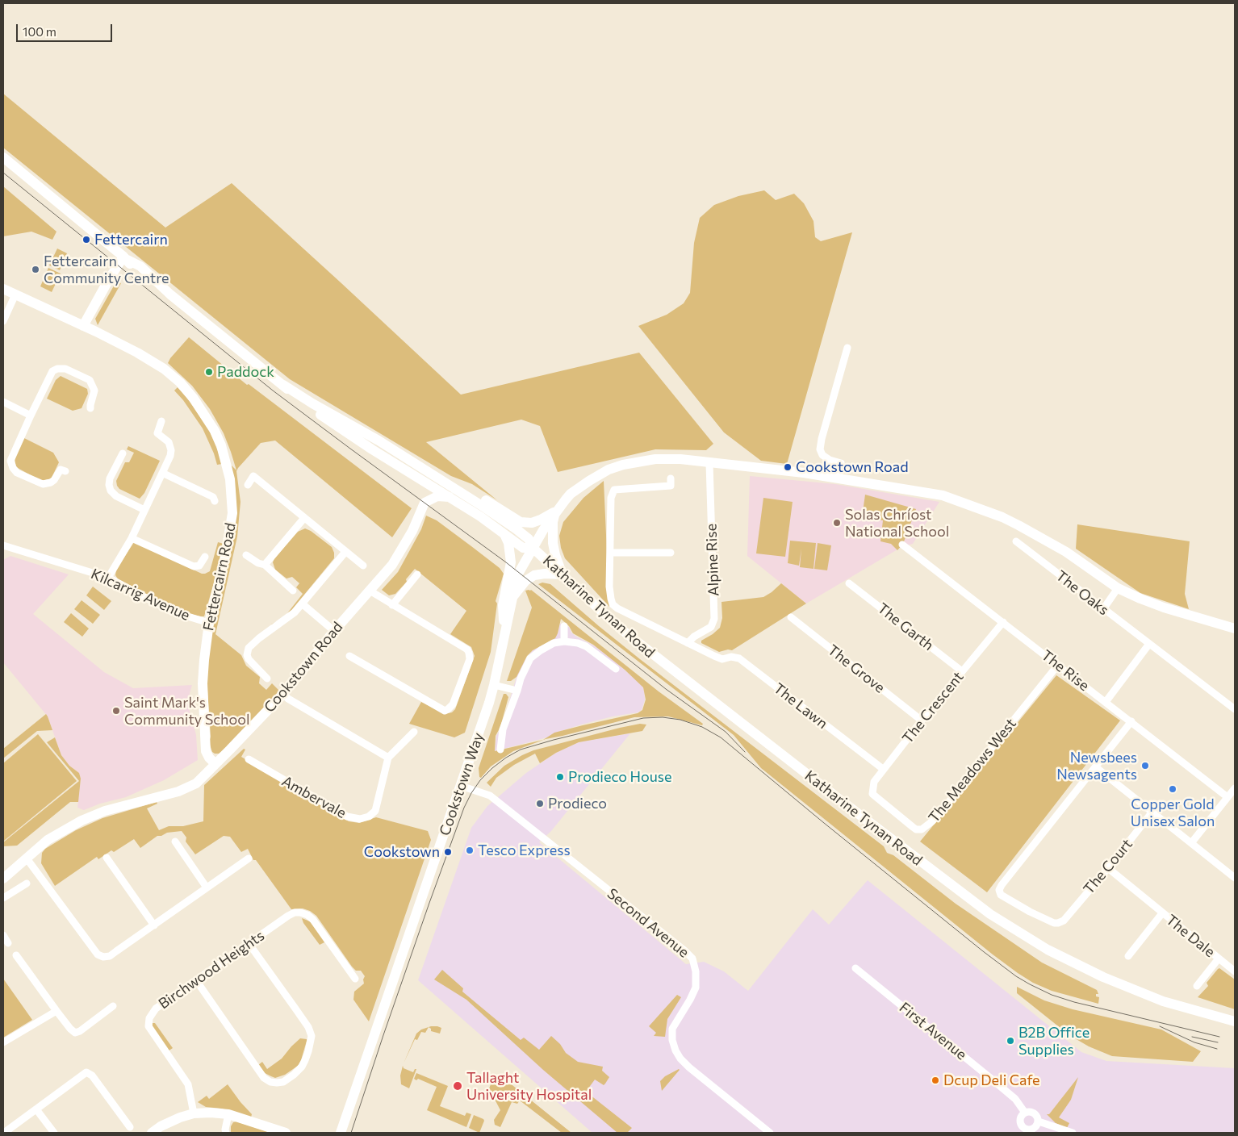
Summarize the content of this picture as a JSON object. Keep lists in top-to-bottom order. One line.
{"streets":{"street":["Alpine Rise","Fettercairn Road","The Oaks","Kilcarrig Avenue","Katharine Tynan Road","The Garth","Cookstown Road","The Grove","The Rise","The Lawn","The Crescent","The Meadows West","Cookstown Way","Ambervale","The Court","Second Avenue","The Dale","Birchwood Heights","First Avenue"]},"crossings":[["Alpine Rise","The Lawn"],["Fettercairn Road","Kilcarrig Avenue"],["Fettercairn Road","Cookstown Road"],["Katharine Tynan Road","Cookstown Way"],["The Garth","The Crescent"],["The Grove","The Crescent"],["The Rise","The Crescent"],["The Rise","The Meadows West"],["The Lawn","The Crescent"],["The Crescent","The Meadows West"],["Cookstown Way","Second Avenue"],["The Court","The Dale"]],"places":["Fettercairn","Fettercairn Community Centre","Paddock","Cookstown Road","Solas Chríost National School","Saint Mark's Community School","Newsbees Newsagents","Prodieco House","Copper Gold Unisex Salon","Prodieco","Tesco Express","Cookstown","B2B Office Supplies","Dcup Deli Cafe","Tallaght University Hospital"],"scale_bar":"100 m"}
